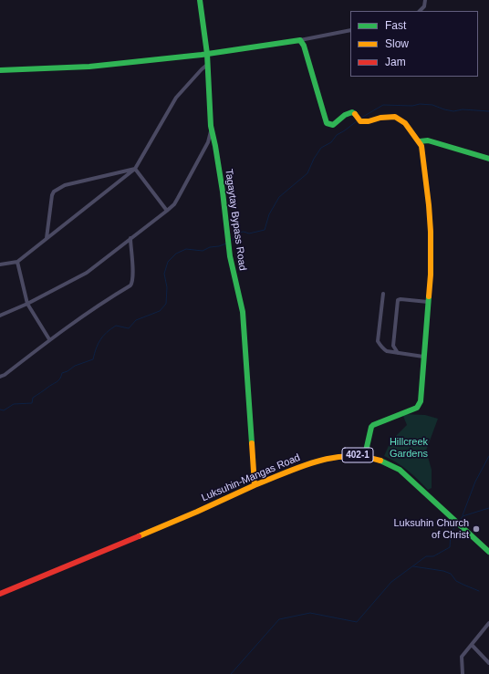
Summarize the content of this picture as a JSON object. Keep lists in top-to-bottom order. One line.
{"streets":{"main road":["Tagaytay Bypass Road","402-1","Luksuhin-Mangas Road"]},"crossings":[["Tagaytay Bypass Road","Luksuhin-Mangas Road"]],"parks":["Hillcreek Gardens"],"places":["Luksuhin Church of Christ"],"legend":["Fast","Slow","Jam"]}
